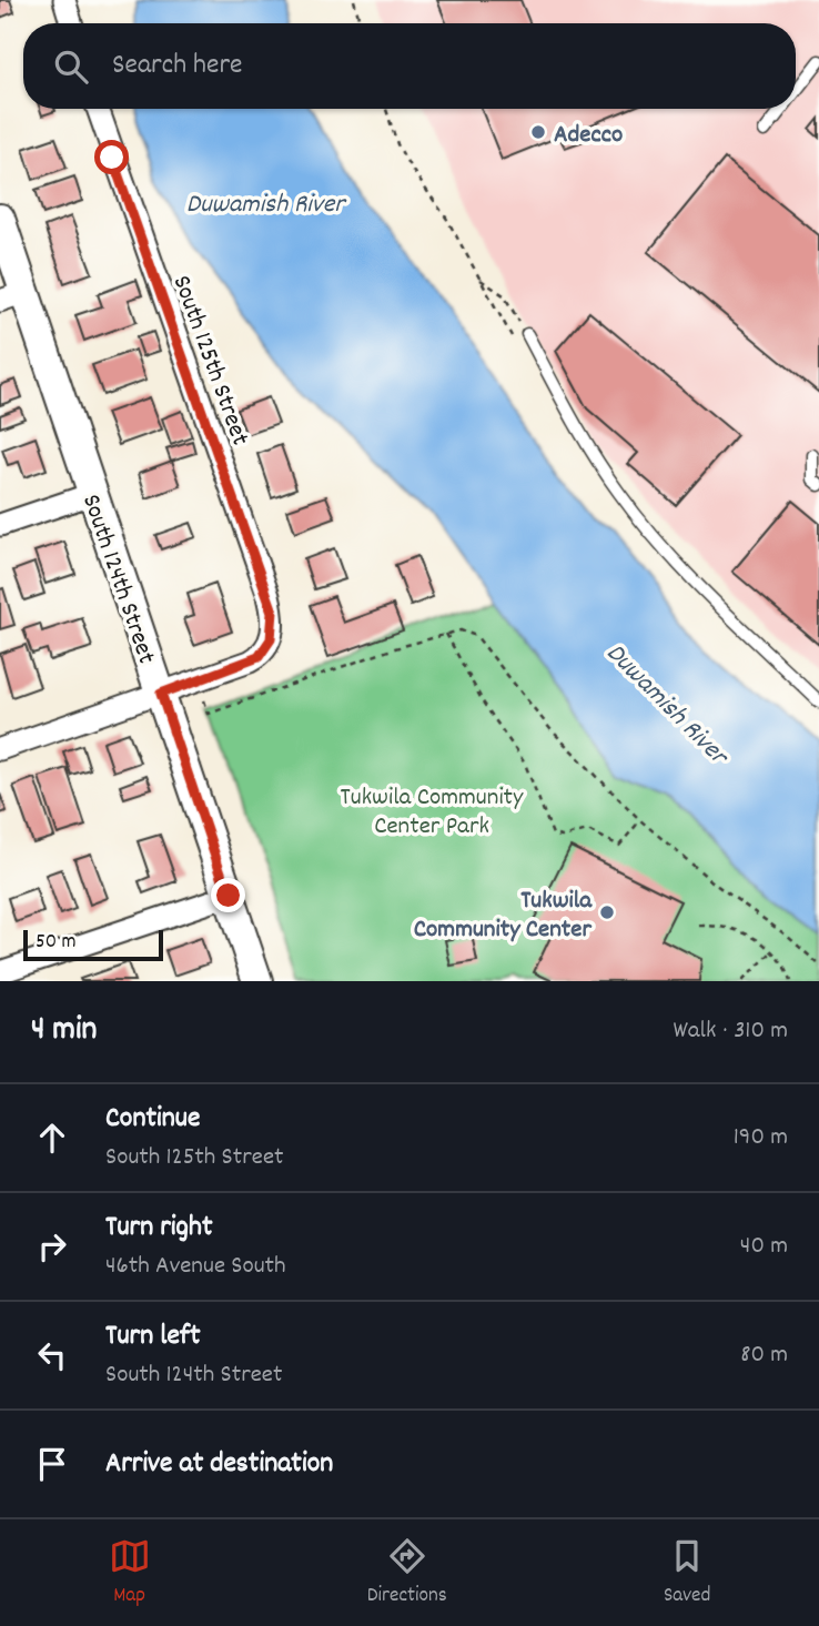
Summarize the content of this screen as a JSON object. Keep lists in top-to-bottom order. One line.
{"streets":{"street":["South 125th Street","South 124th Street"]},"water":["Duwamish River"],"parks":["Tukwila Community Center Park"],"places":["Adecco","Tukwila Community Center"],"scale_bar":"50 m","page":{"search":"Search here","scale":"50 m","heading":["4 min","Walk · 310 m"],"list":[["Continue","South 125th Street","190 m"],["Turn right","46th Avenue South","40 m"],["Turn left","South 124th Street","80 m"],"Arrive at destination"],"nav":["Map","Directions","Saved"]}}
